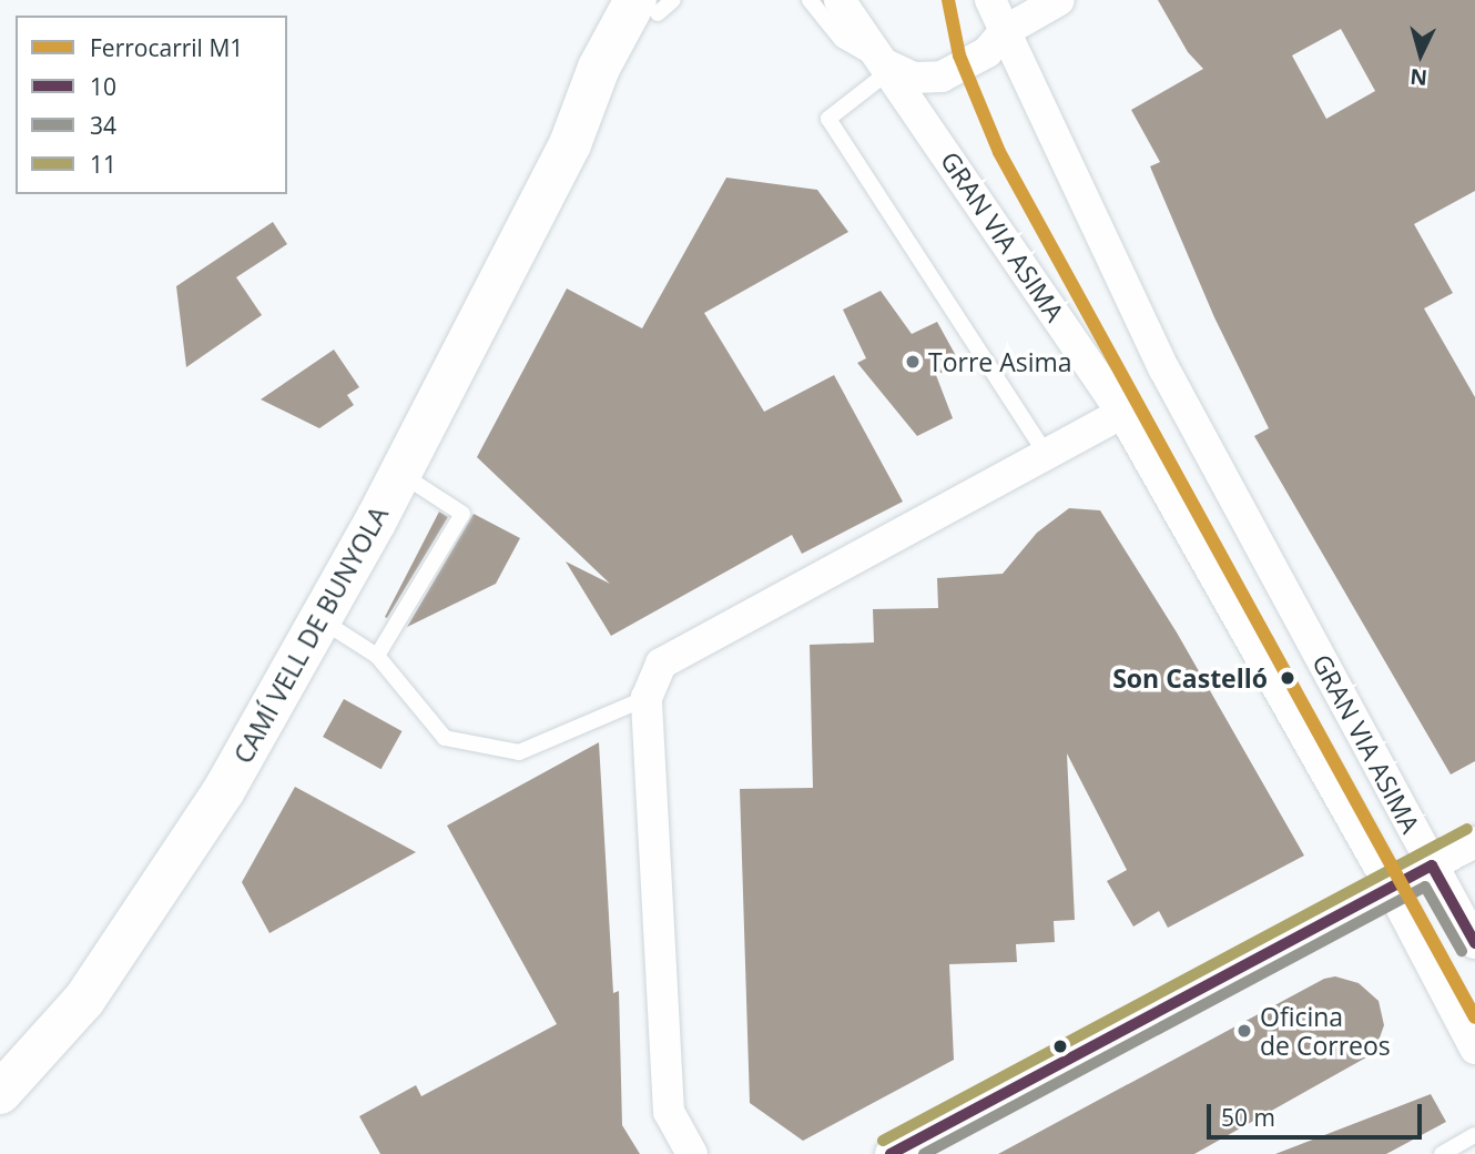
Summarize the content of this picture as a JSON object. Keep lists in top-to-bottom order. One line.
{"streets":{"main road":["CAMÍ VELL DE BUNYOLA"],"street":["GRAN VIA ASIMA"]},"places":["Torre Asima","Son Castelló","Oficina de Correos"],"lines":["rail line M1","transit line 11","transit line 10","transit line 34"],"legend":["Ferrocarril M1","10","34","11"],"scale_bar":"50 m","north":"bottom"}
